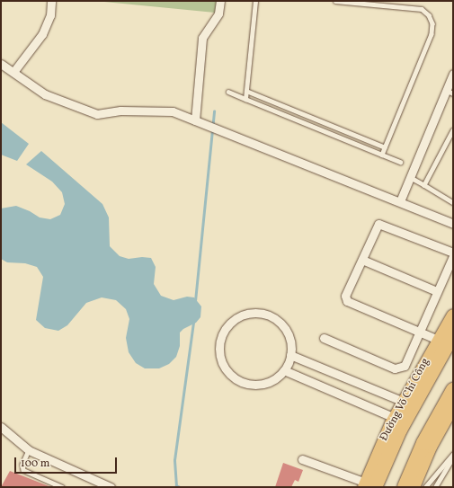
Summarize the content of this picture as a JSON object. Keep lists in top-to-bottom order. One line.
{"streets":{"highway":["Đường Võ Chí Công"]},"scale_bar":"100 m"}
